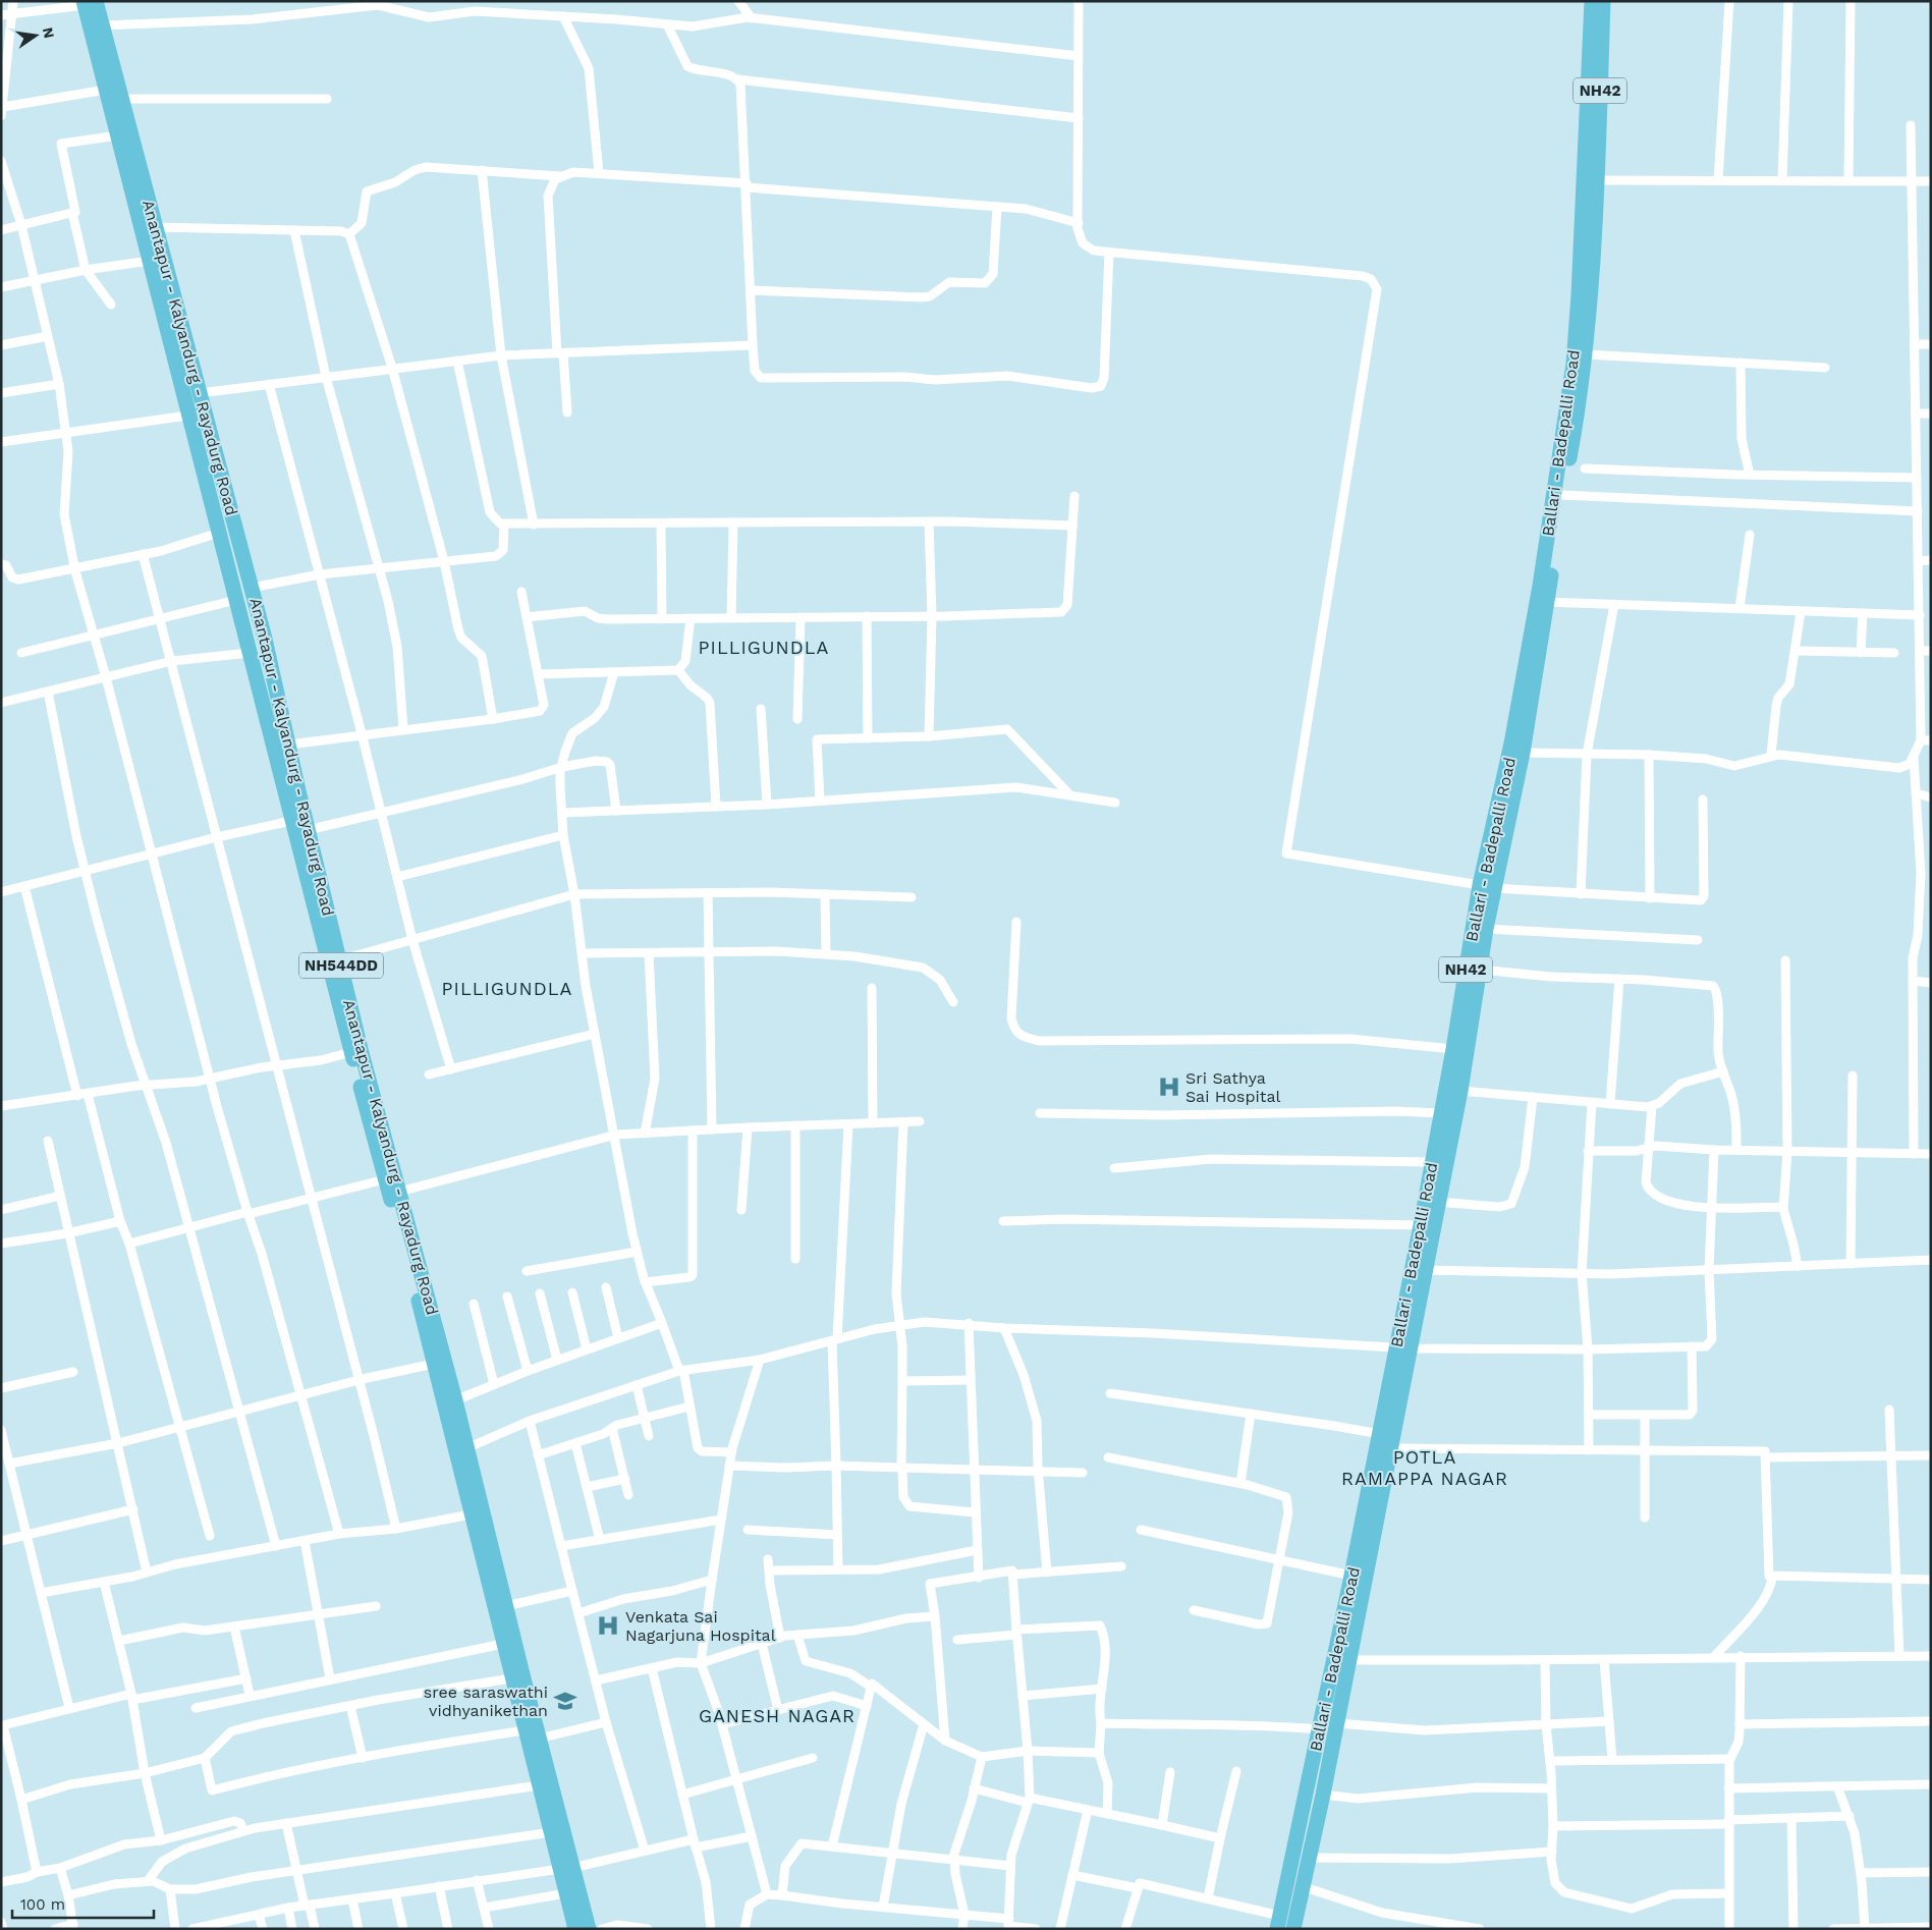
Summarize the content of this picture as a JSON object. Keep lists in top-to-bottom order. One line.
{"streets":{"highway":["NH42","Anantapur - Kalyandurg - Rayadurg Road","Ballari - Badepalli Road","NH544DD"]},"districts":["PILLIGUNDLA","PILLIGUNDLA","POTLA RAMAPPA NAGAR","GANESH NAGAR"],"places":{"hospital":["Sri Sathya Sai Hospital","Venkata Sai Nagarjuna Hospital"],"school or university":["sree saraswathi vidhyanikethan"]},"scale_bar":"100 m","north":"right"}
